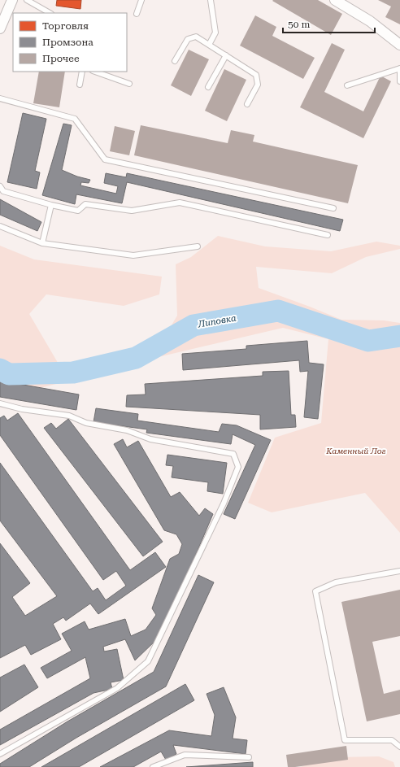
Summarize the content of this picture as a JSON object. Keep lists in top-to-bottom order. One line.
{"water":["Липовка"],"parks":["Каменный Лог"],"legend":["Торговля","Промзона","Прочее"],"scale_bar":"50 m"}
